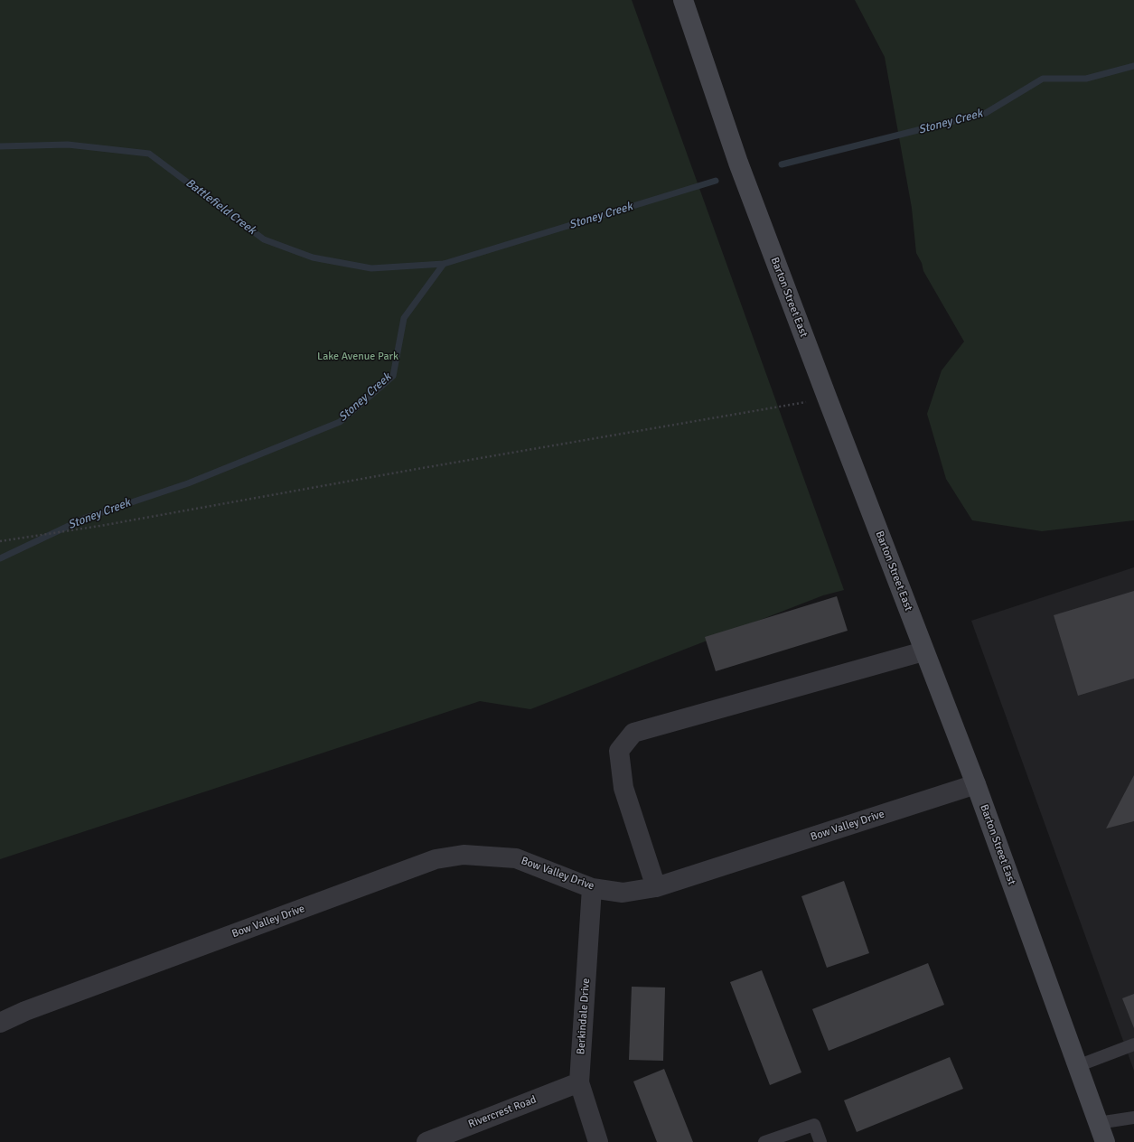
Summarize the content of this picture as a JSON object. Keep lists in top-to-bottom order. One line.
{"streets":{"main road":["Barton Street East"],"street":["Bow Valley Drive","Berkindale Drive","Rivercrest Road"]},"crossings":[["Barton Street East","Bow Valley Drive"],["Bow Valley Drive","Berkindale Drive"],["Berkindale Drive","Rivercrest Road"]],"water":["Stoney Creek","Battlefield Creek"],"parks":["Lake Avenue Park"]}
